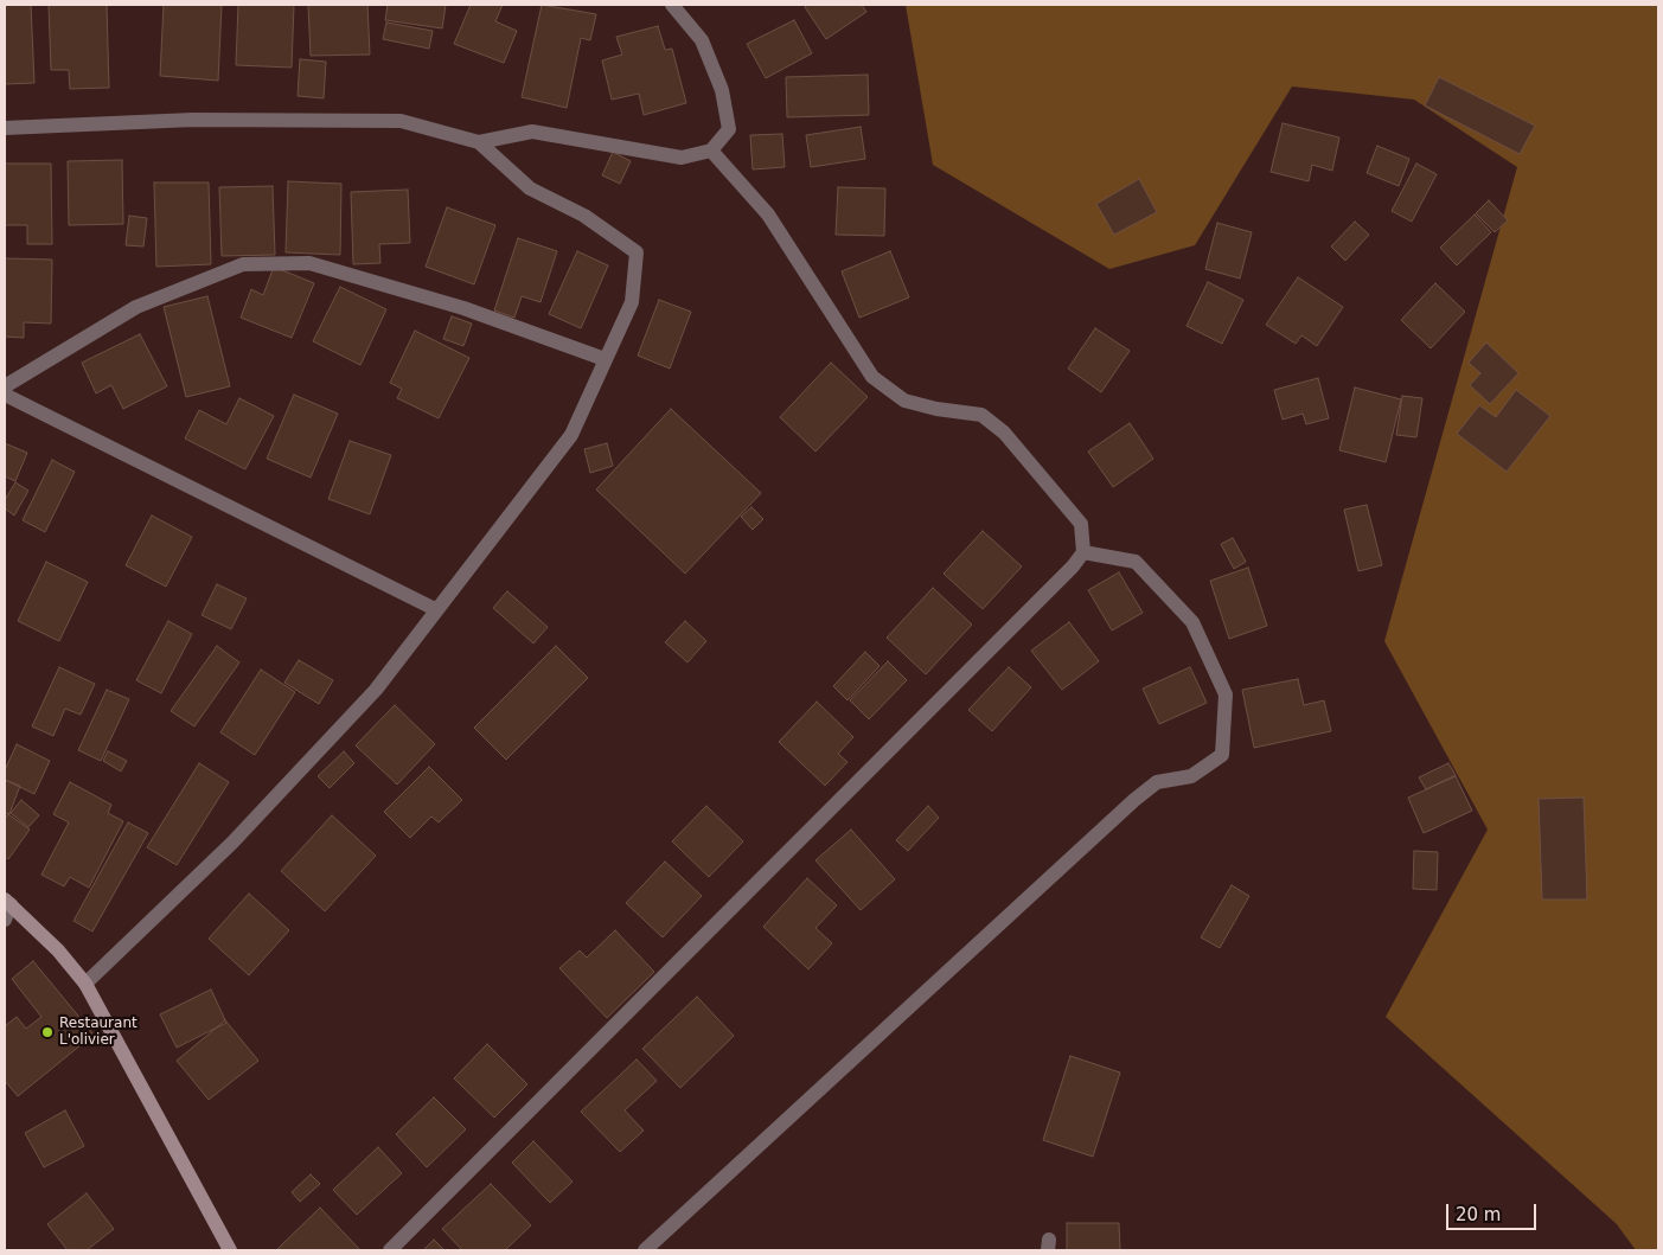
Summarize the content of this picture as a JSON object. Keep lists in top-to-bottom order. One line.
{"places":["Restaurant L'olivier"],"scale_bar":"20 m"}
